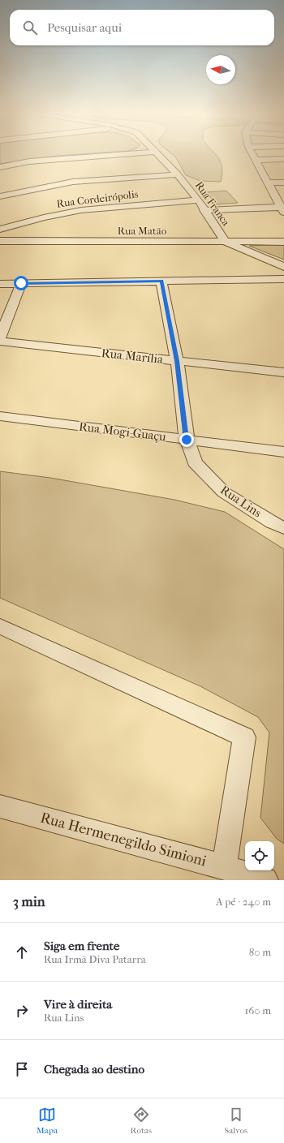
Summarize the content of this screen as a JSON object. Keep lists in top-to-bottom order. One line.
{"streets":{"street":["Rua Cordeirópolis","Rua Franca","Rua Matão","Rua Marília","Rua Mogi-Guaçu","Rua Lins","Rua Hermenegildo Simioni"]},"crossings":[["Rua Cordeirópolis","Rua Franca"],["Rua Franca","Rua Matão"],["Rua Marília","Rua Lins"],["Rua Mogi-Guaçu","Rua Lins"]],"north":"left","page":{"search":"Pesquisar aqui","heading":["3 min","A pé · 240 m"],"list":[["Siga em frente","Rua Irmã Diva Patarra","80 m"],["Vire à direita","Rua Lins","160 m"],"Chegada ao destino"],"nav":["Mapa","Rotas","Salvos"]}}
